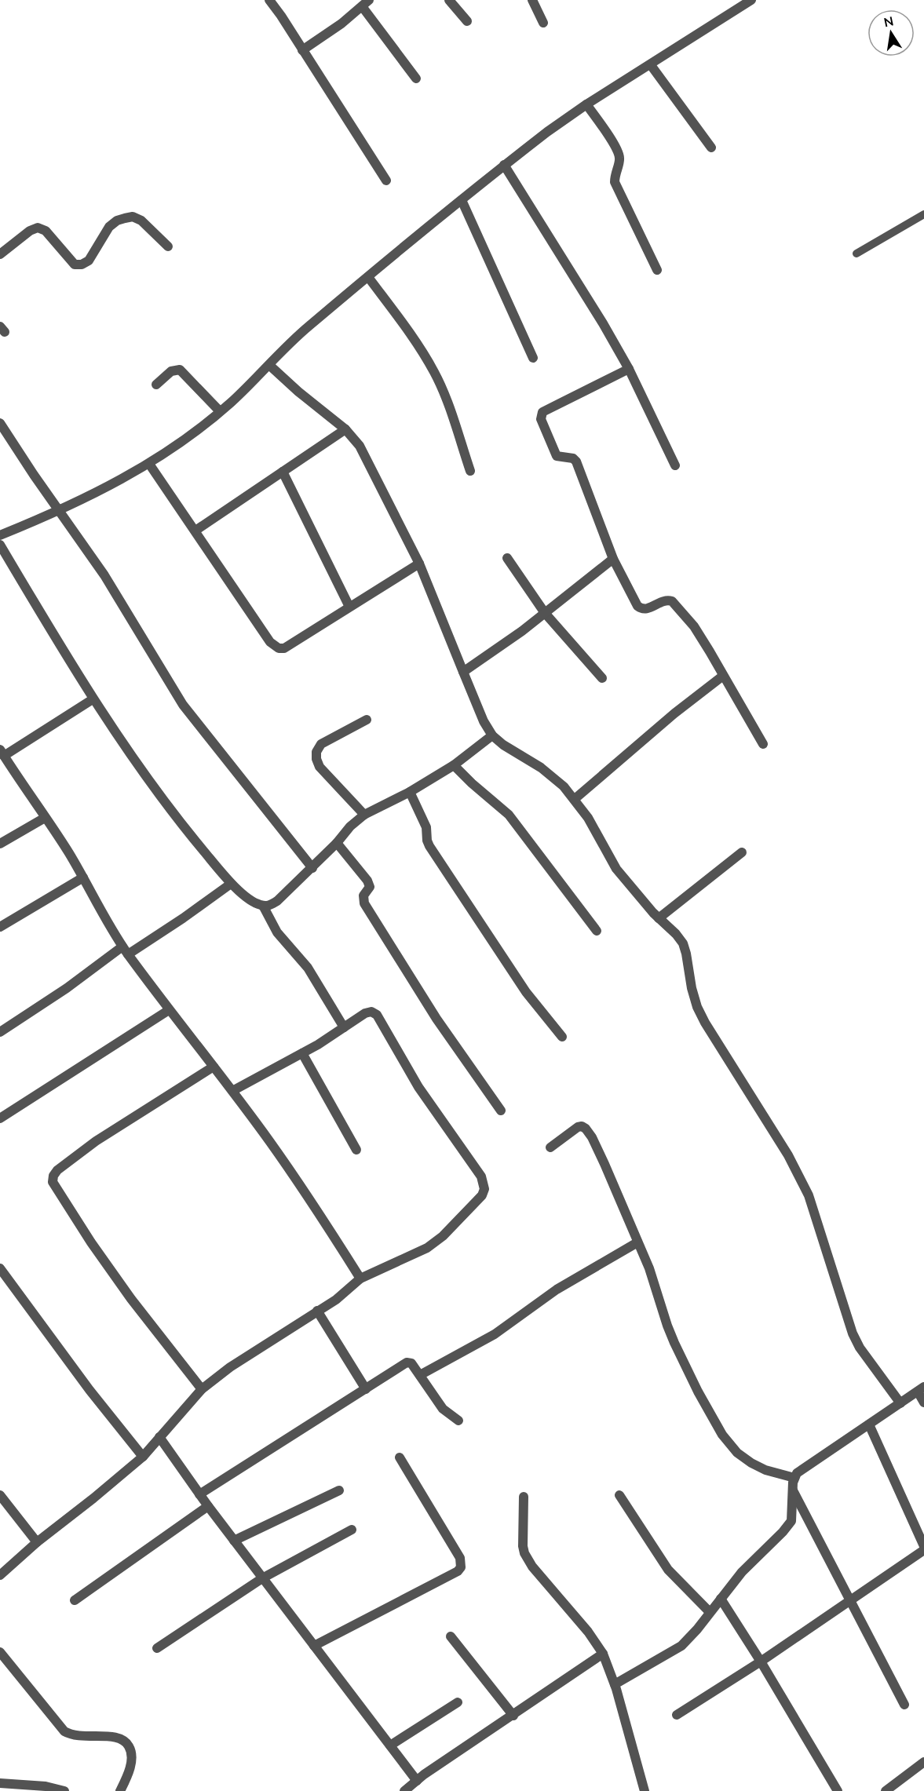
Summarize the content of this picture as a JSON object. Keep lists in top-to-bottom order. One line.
{"north":"top"}
